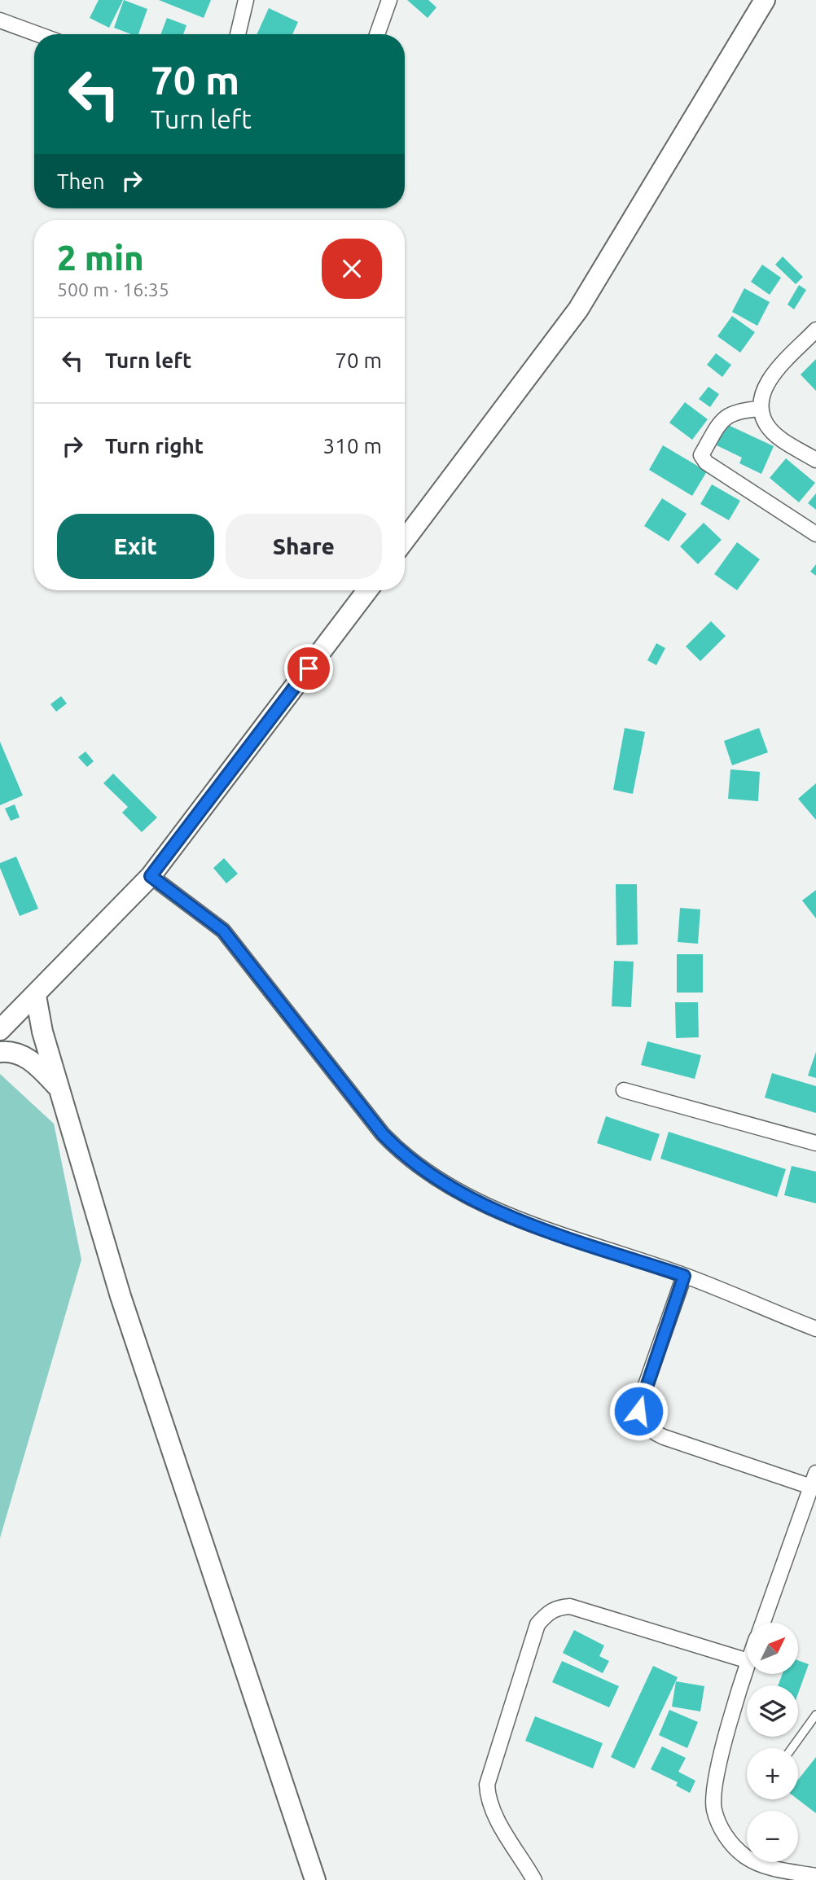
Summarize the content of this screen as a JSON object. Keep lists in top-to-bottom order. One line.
{"north":"top right","page":{"turn":["70 m","Turn left"],"then":"Then","heading":["2 min","500 m · 16:35"],"list":[{"name":"Turn left","value":"70 m"},{"name":"Turn right","value":"310 m"}],"buttons":["Exit","Share"],"map_buttons":["+","−"]}}
